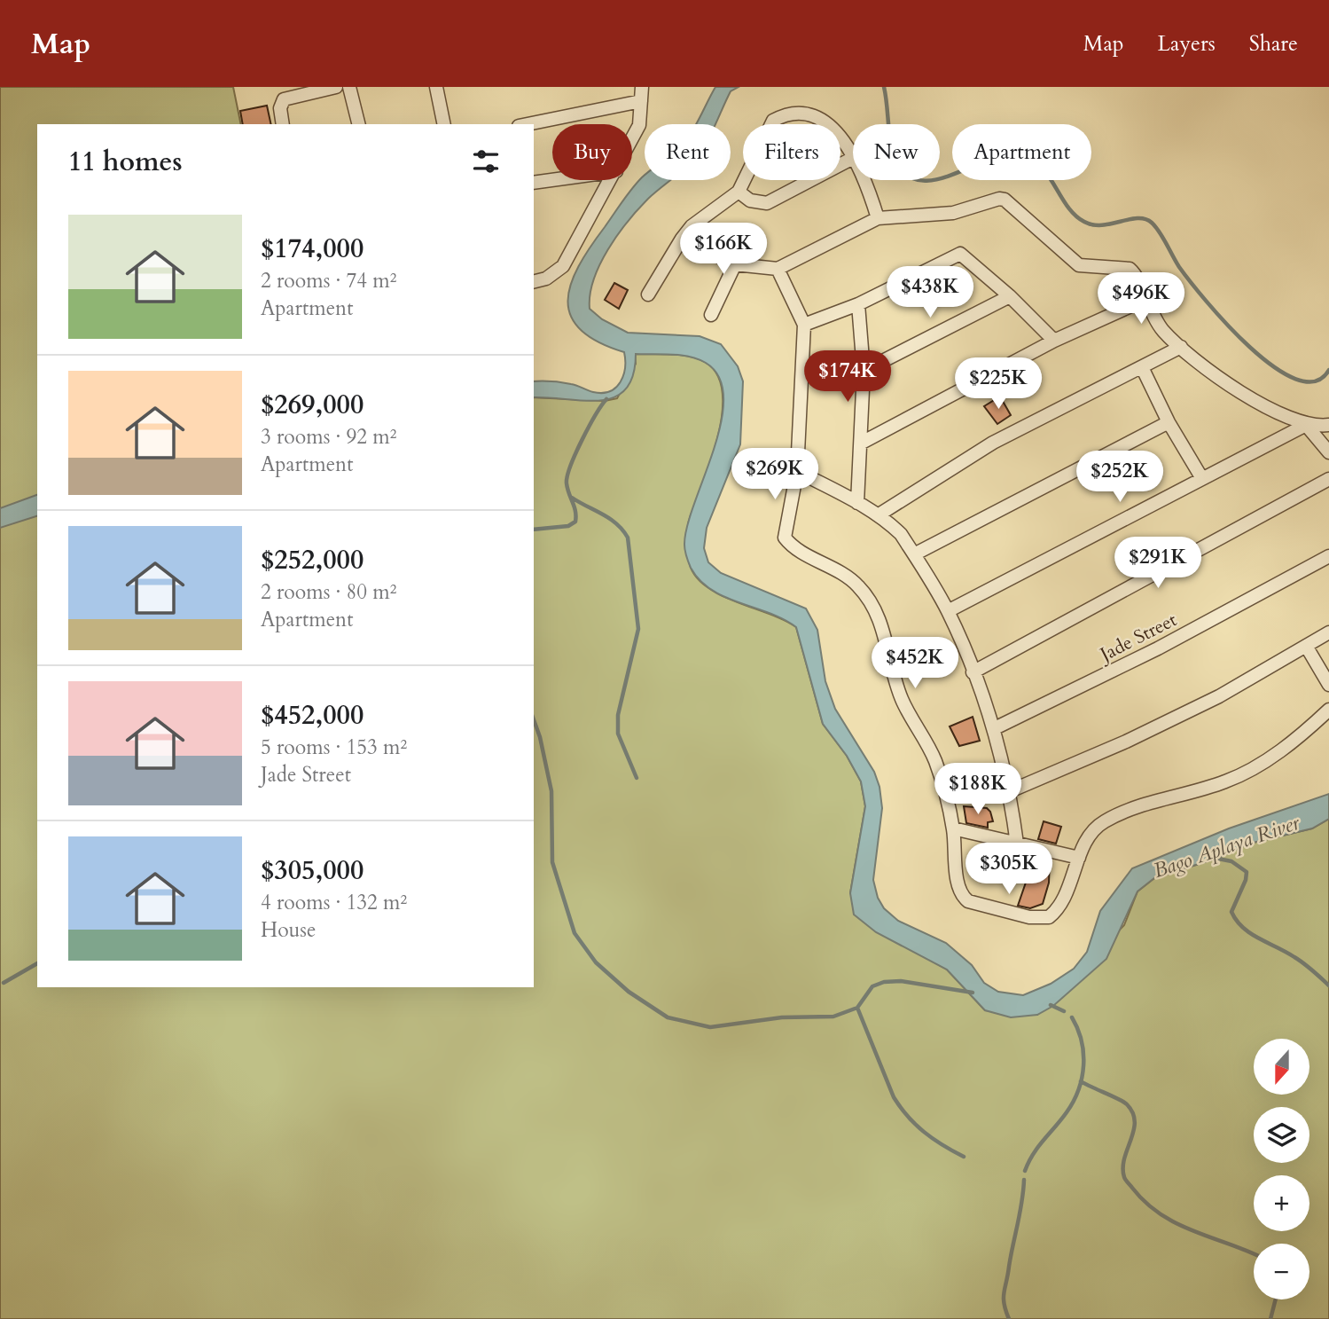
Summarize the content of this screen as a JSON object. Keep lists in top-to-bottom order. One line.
{"streets":{"street":["Jade Street"]},"water":["Bago Aplaya River"],"north":"bottom","page":{"header":"Map","nav":["Map","Layers","Share"],"chip":["Buy","Rent","Filters","New","Apartment"],"heading":"11 homes","list":[{"name":"$174,000","note":"2 rooms · 74 m² · Apartment"},{"name":"$269,000","note":"3 rooms · 92 m² · Apartment"},{"name":"$252,000","note":"2 rooms · 80 m² · Apartment"},{"name":"$452,000","note":"5 rooms · 153 m² · Jade Street"},{"name":"$305,000","note":"4 rooms · 132 m² · House"}],"price":["$166K","$438K","$496K","$174K","$225K","$269K","$252K","$291K","$452K","$188K","$305K"],"map_buttons":["+","−"]}}
